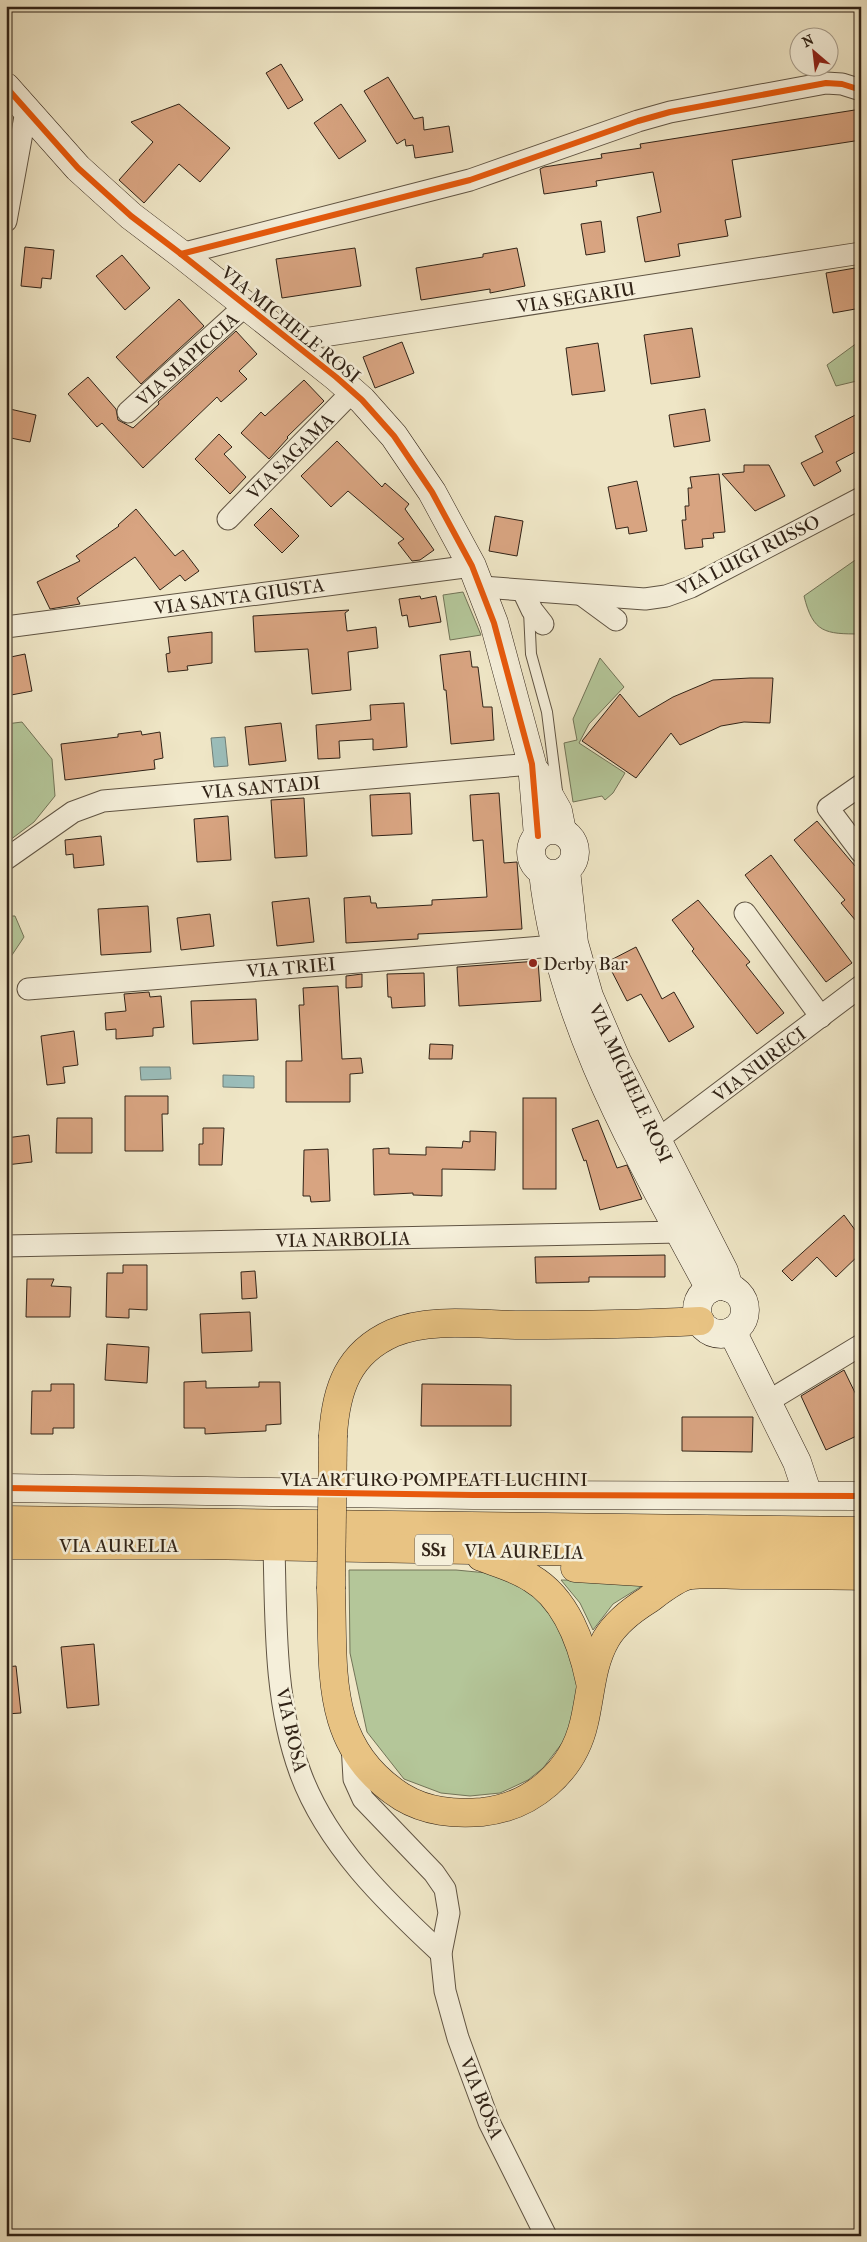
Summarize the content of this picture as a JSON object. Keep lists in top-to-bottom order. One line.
{"streets":{"highway":["VIA AURELIA","SS1"],"street":["VIA SEGARIU","VIA MICHELE ROSI","VIA SIAPICCIA","VIA SAGAMA","VIA LUIGI RUSSO","VIA SANTA GIUSTA","VIA SANTADI","VIA TRIEI","VIA NURECI","VIA NARBOLIA","VIA ARTURO POMPEATI LUCHINI","VIA BOSA"]},"crossings":[["VIA SEGARIU","VIA MICHELE ROSI"],["VIA MICHELE ROSI","VIA SIAPICCIA"],["VIA MICHELE ROSI","VIA SAGAMA"],["VIA MICHELE ROSI","VIA LUIGI RUSSO"],["VIA MICHELE ROSI","VIA SANTA GIUSTA"],["VIA MICHELE ROSI","VIA SANTADI"],["VIA MICHELE ROSI","VIA TRIEI"],["VIA MICHELE ROSI","VIA NURECI"],["VIA MICHELE ROSI","VIA NARBOLIA"],["VIA LUIGI RUSSO","VIA SANTA GIUSTA"],["VIA AURELIA","VIA BOSA"]],"places":["Derby Bar"],"north":"top left"}
